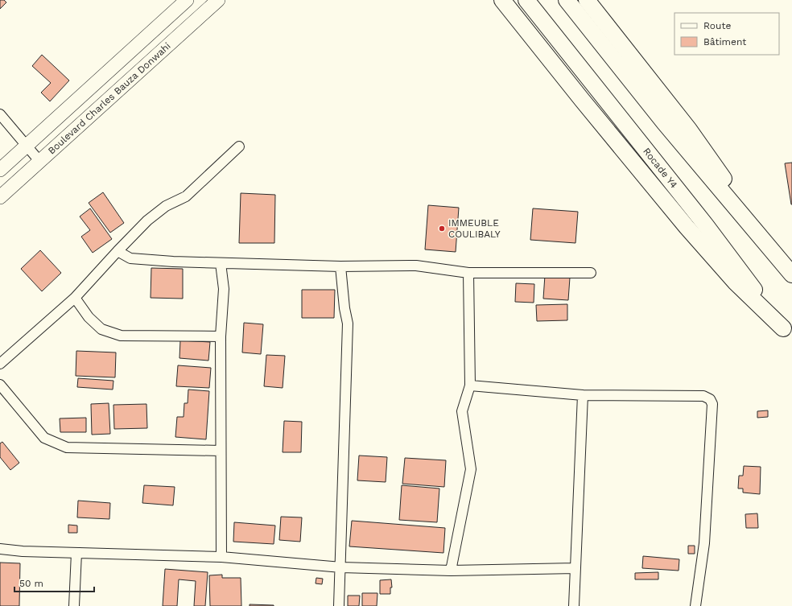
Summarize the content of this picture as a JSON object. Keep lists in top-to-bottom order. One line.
{"streets":{"highway":["Rocade Y4"],"main road":["Boulevard Charles Bauza Donwahi"]},"places":["IMMEUBLE COULIBALY"],"legend":["Route","Bâtiment"],"scale_bar":"50 m"}
